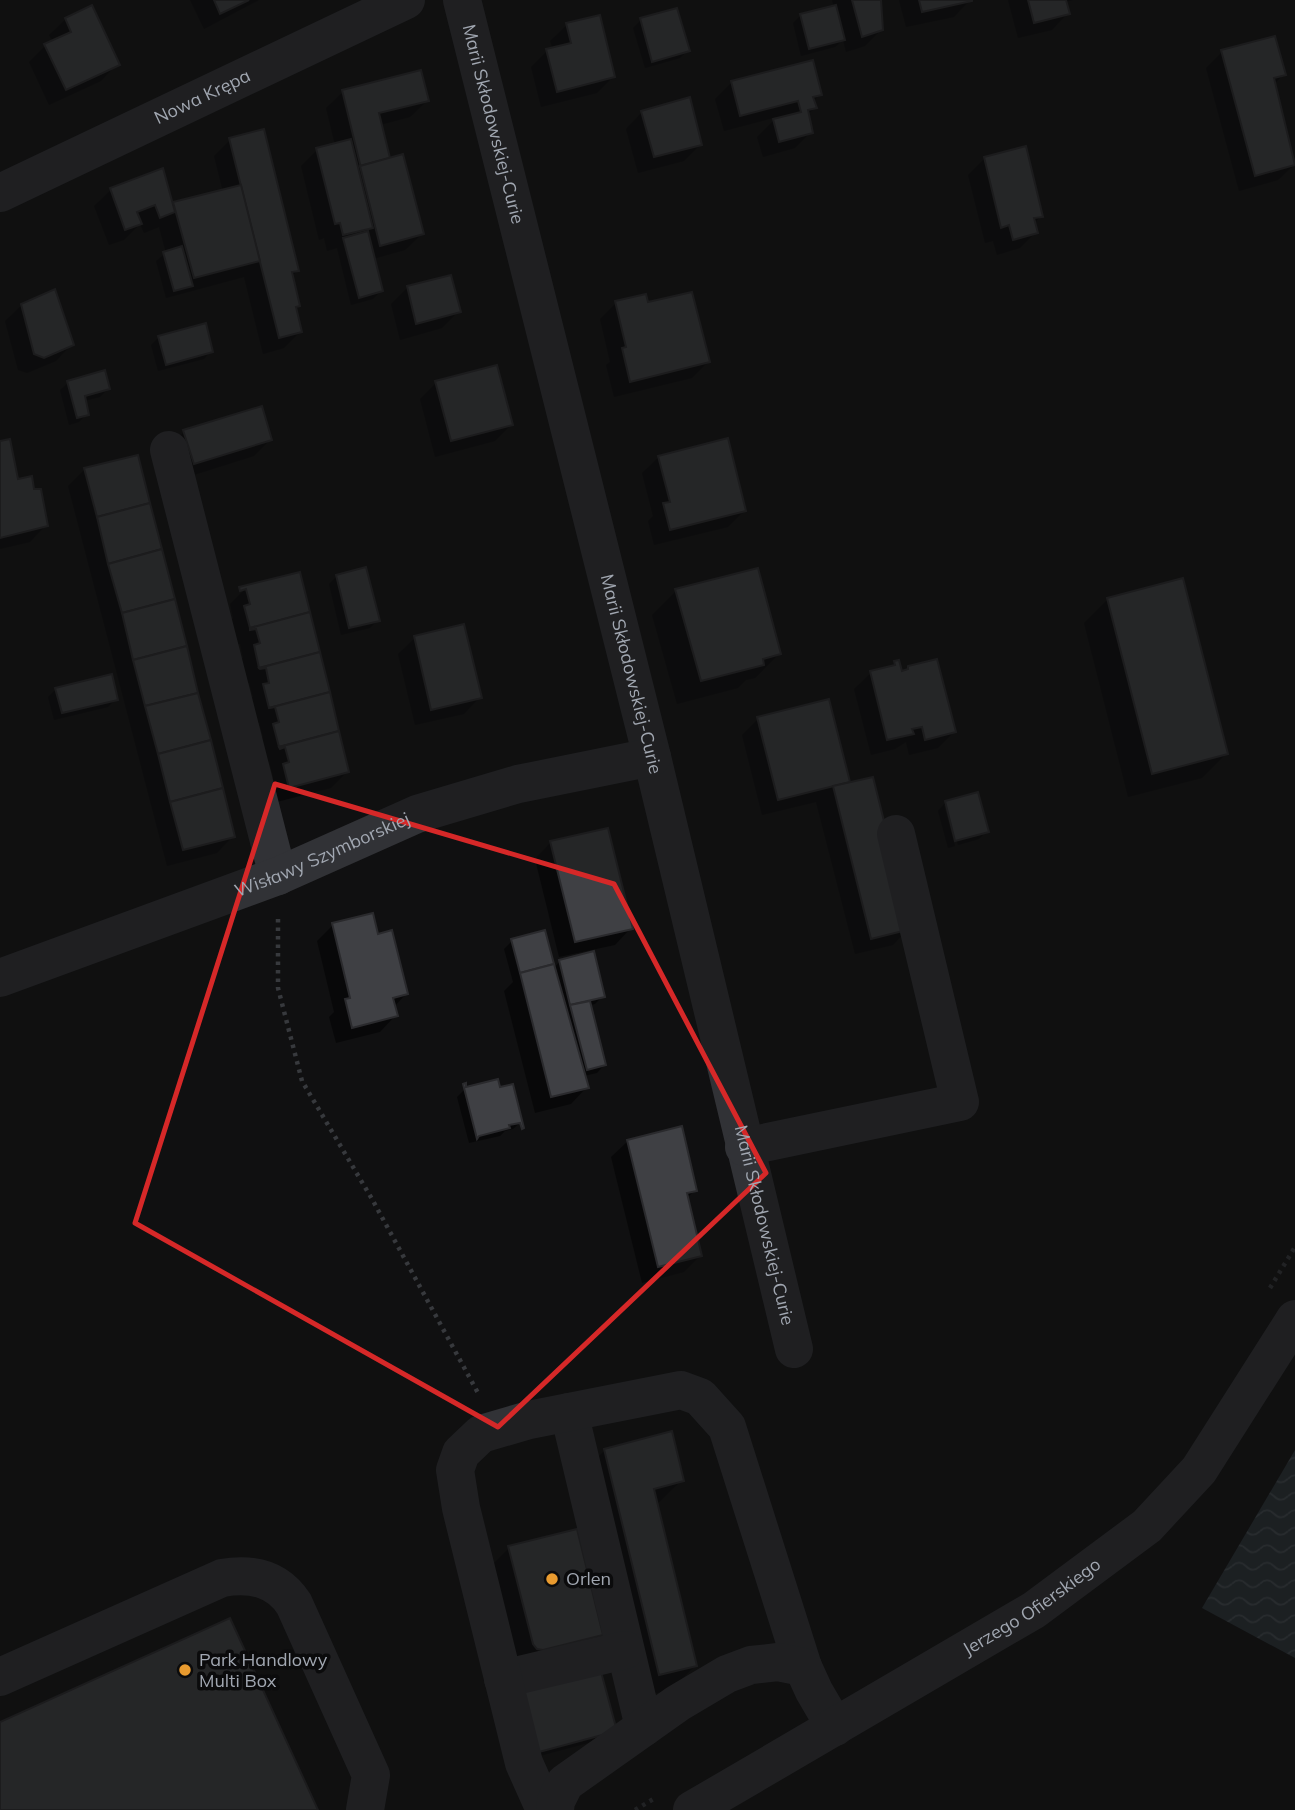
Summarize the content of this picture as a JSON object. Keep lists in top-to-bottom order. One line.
{"streets":{"street":["Nowa Krępa","Marii Skłodowskiej-Curie","Wisławy Szymborskiej","Jerzego Ofierskiego"]},"crossings":[["Marii Skłodowskiej-Curie","Wisławy Szymborskiej"]],"places":["Orlen","Park Handlowy Multi Box"]}
